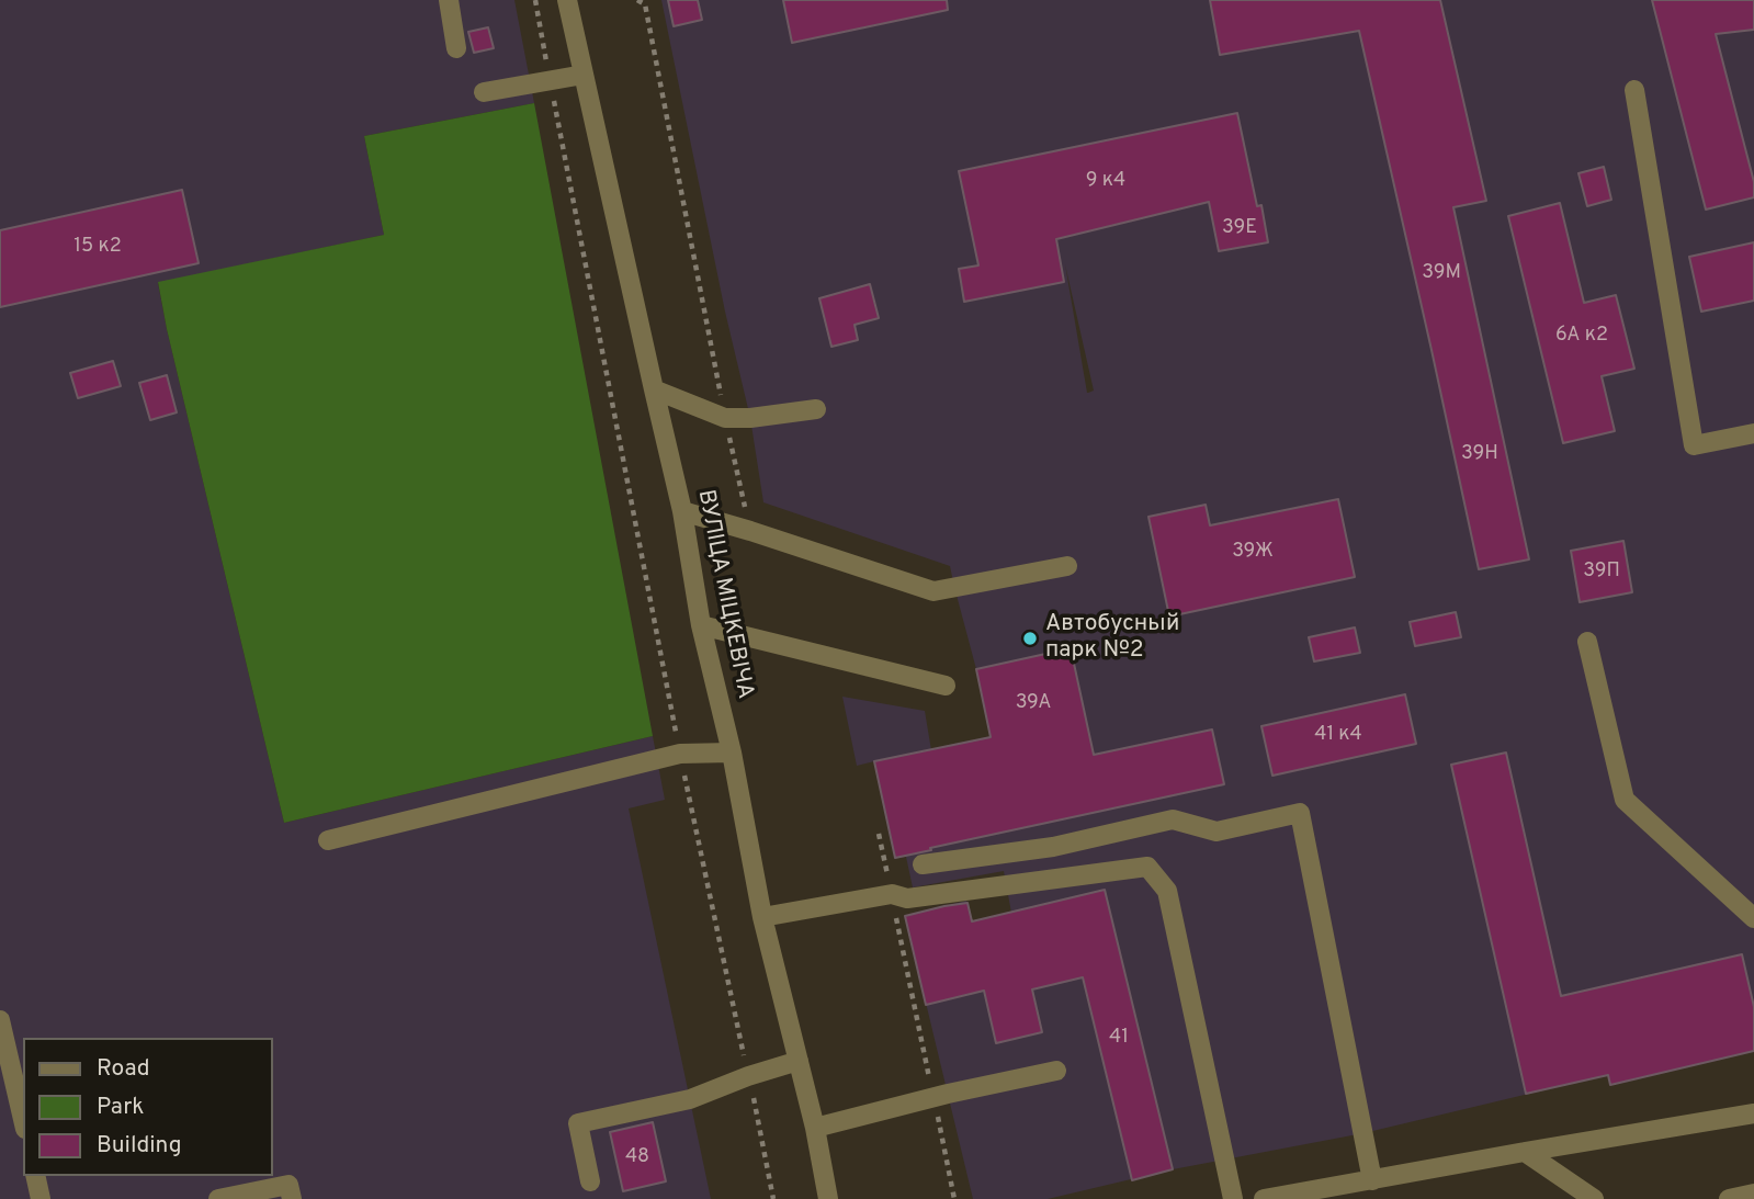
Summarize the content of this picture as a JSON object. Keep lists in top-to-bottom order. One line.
{"streets":{"street":["ВУЛІЦА МІЦКЕВІЧА"]},"places":["Автобусный парк №2"],"house_numbers":["9 к4","39Е","15 к2","39М","6А к2","39Н","39Ж","39П","39А","41 к4","41","48"],"legend":["Road","Park","Building"]}
